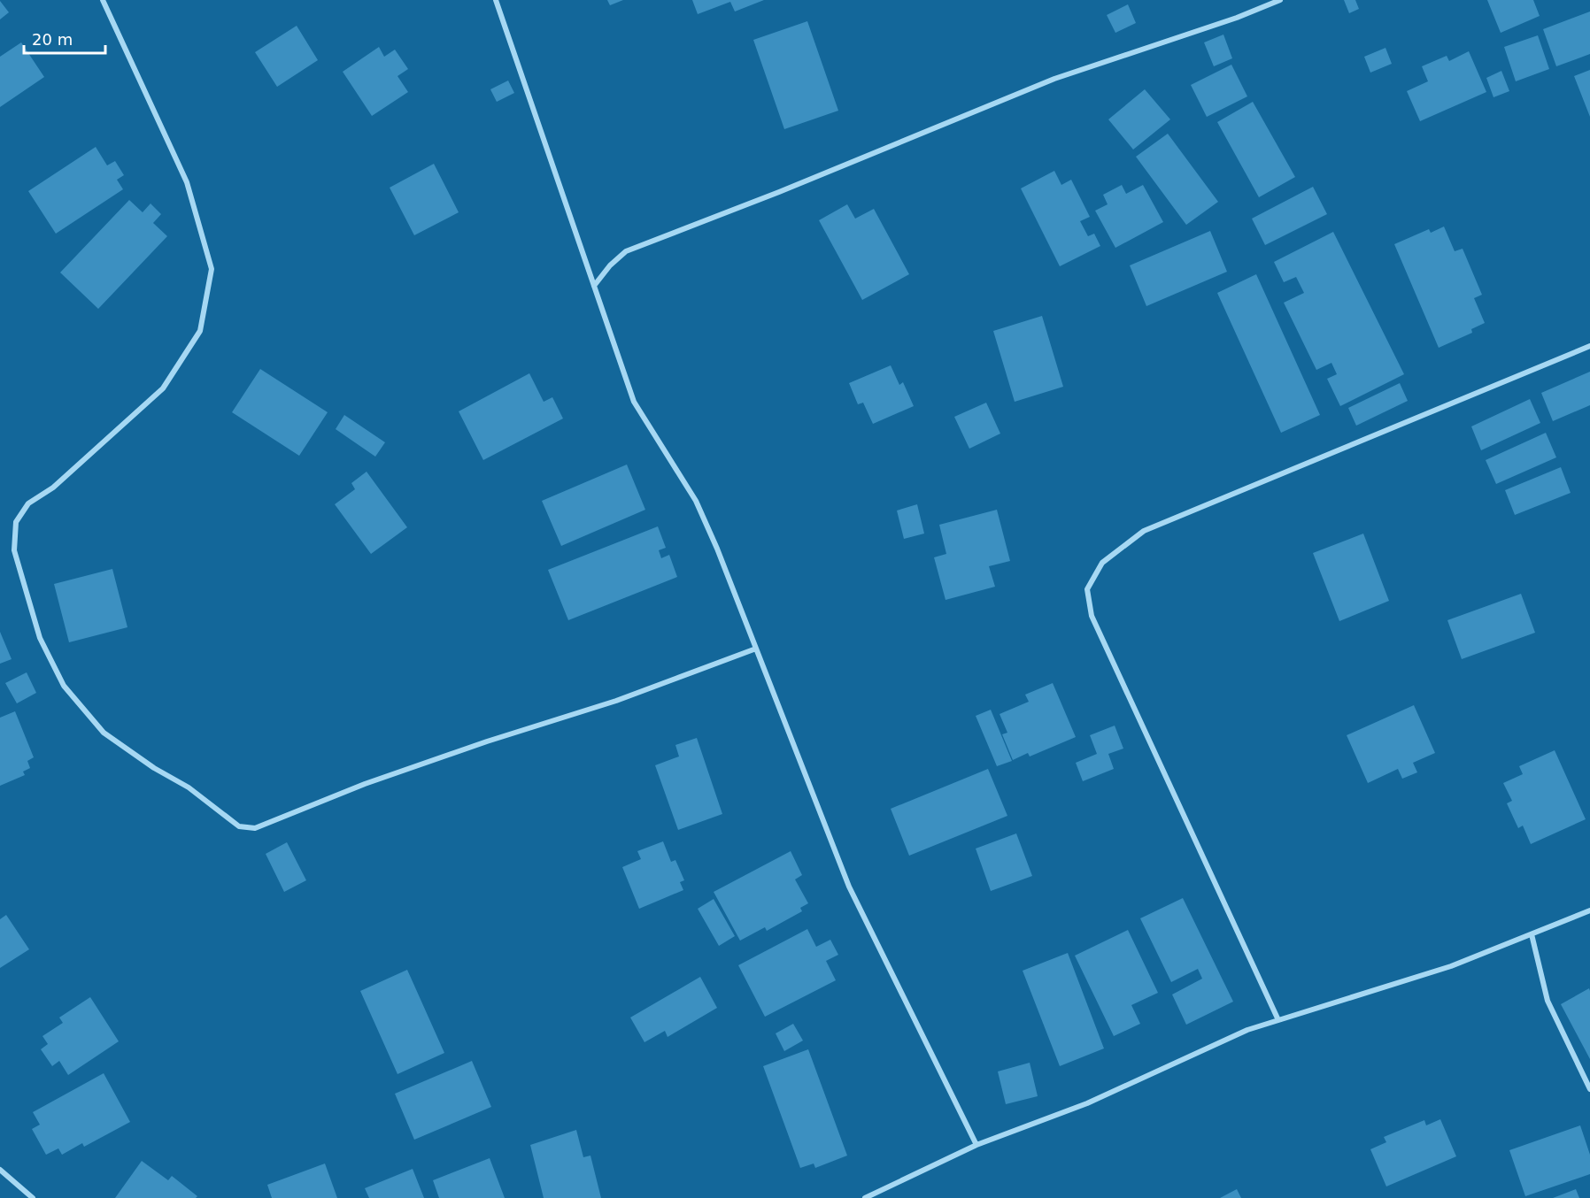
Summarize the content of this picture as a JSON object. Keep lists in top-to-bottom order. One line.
{"scale_bar":"20 m"}
